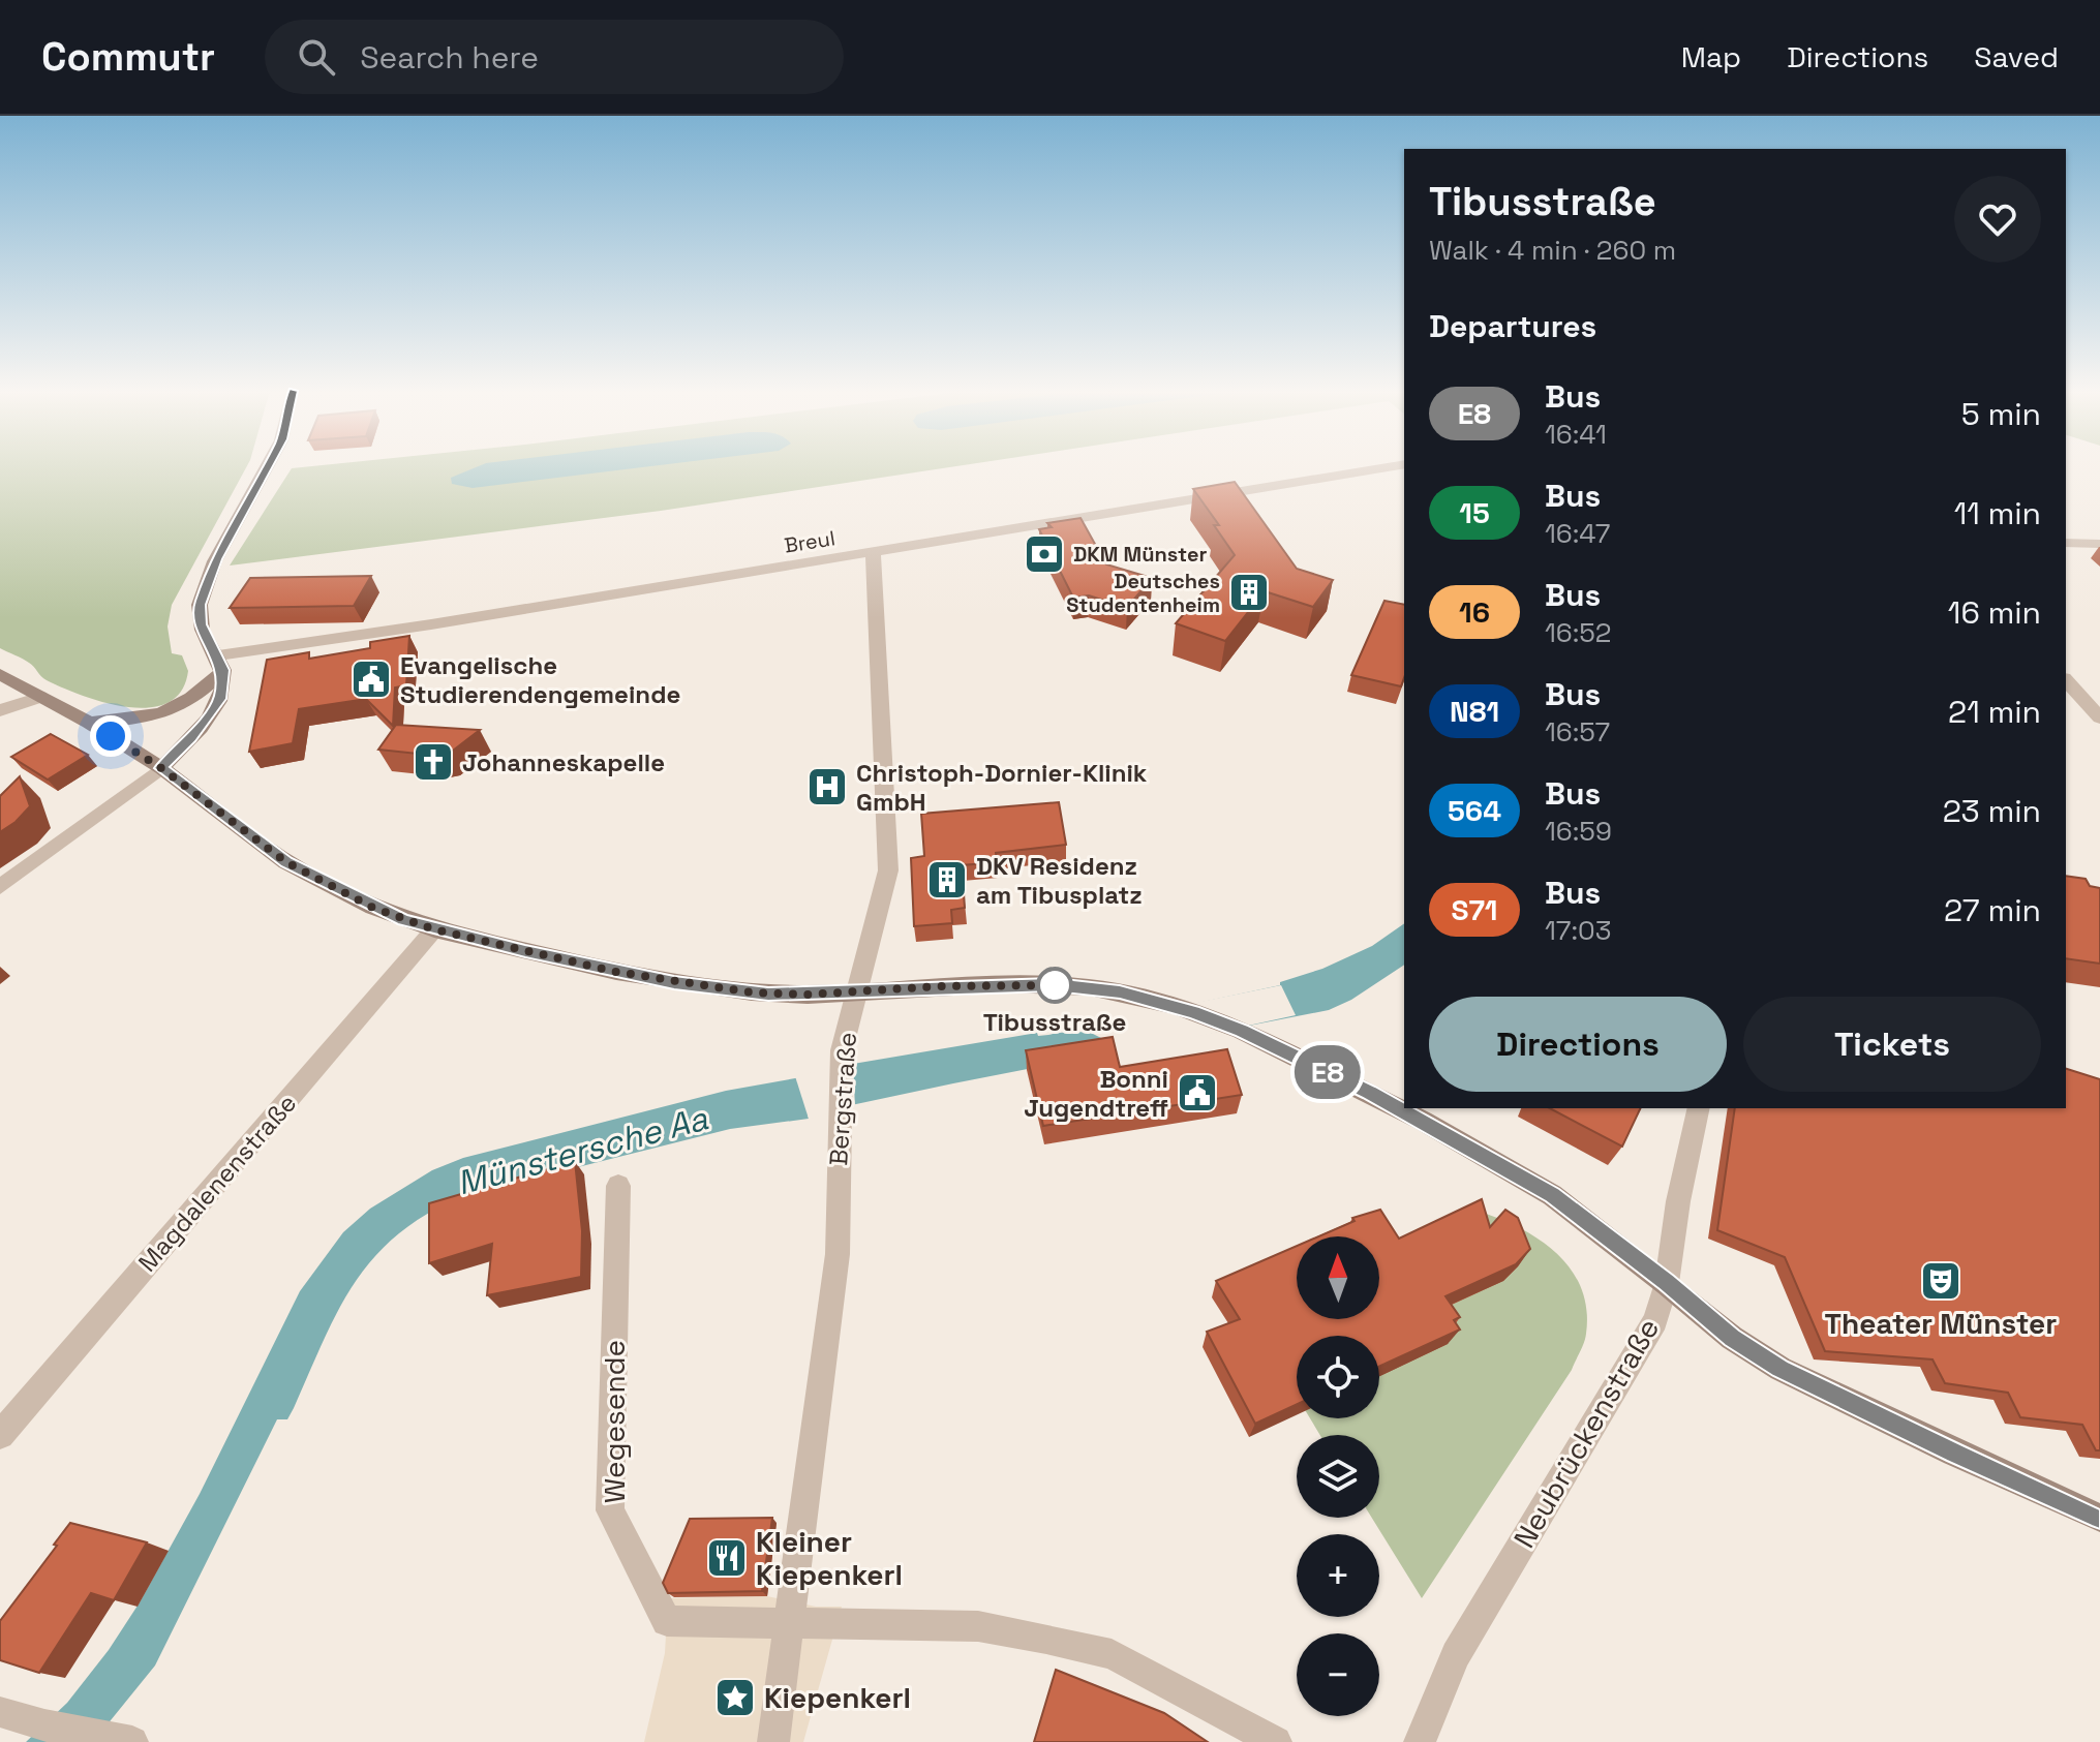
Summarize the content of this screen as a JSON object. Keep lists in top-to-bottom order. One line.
{"streets":{"street":["Breul","Bergstraße","Magdalenenstraße","Wegesende","Neubrückenstraße"]},"crossings":[["Bergstraße","Wegesende"]],"water":["Münstersche Aa"],"places":{"bank":["DKM Münster"],"building":["Deutsches Studentenheim","DKV Residenz am Tibusplatz"],"public building":["Evangelische Studierendengemeinde","Bonni Jugendtreff"],"church":["Johanneskapelle"],"hospital":["Christoph-Dornier-Klinik GmbH"],"other":["Tibusstraße"],"theatre":["Theater Münster"],"restaurant":["Kleiner Kiepenkerl"],"place":["Kiepenkerl"]},"lines":["bus line E8"],"north":"top","page":{"header":"Commutr","search":"Search here","nav":["Map","Directions","Saved"],"on_map":"E8","heading":[["Tibusstraße","Walk · 4 min · 260 m"],"Departures"],"list":[{"mark":"E8","name":"Bus","note":"16:41","value":"5 min"},{"mark":"15","name":"Bus","note":"16:47","value":"11 min"},{"mark":"16","name":"Bus","note":"16:52","value":"16 min"},{"mark":"N81","name":"Bus","note":"16:57","value":"21 min"},{"mark":"564","name":"Bus","note":"16:59","value":"23 min"},{"mark":"S71","name":"Bus","note":"17:03","value":"27 min"}],"buttons":["Directions","Tickets"],"map_buttons":["+","−"]}}
